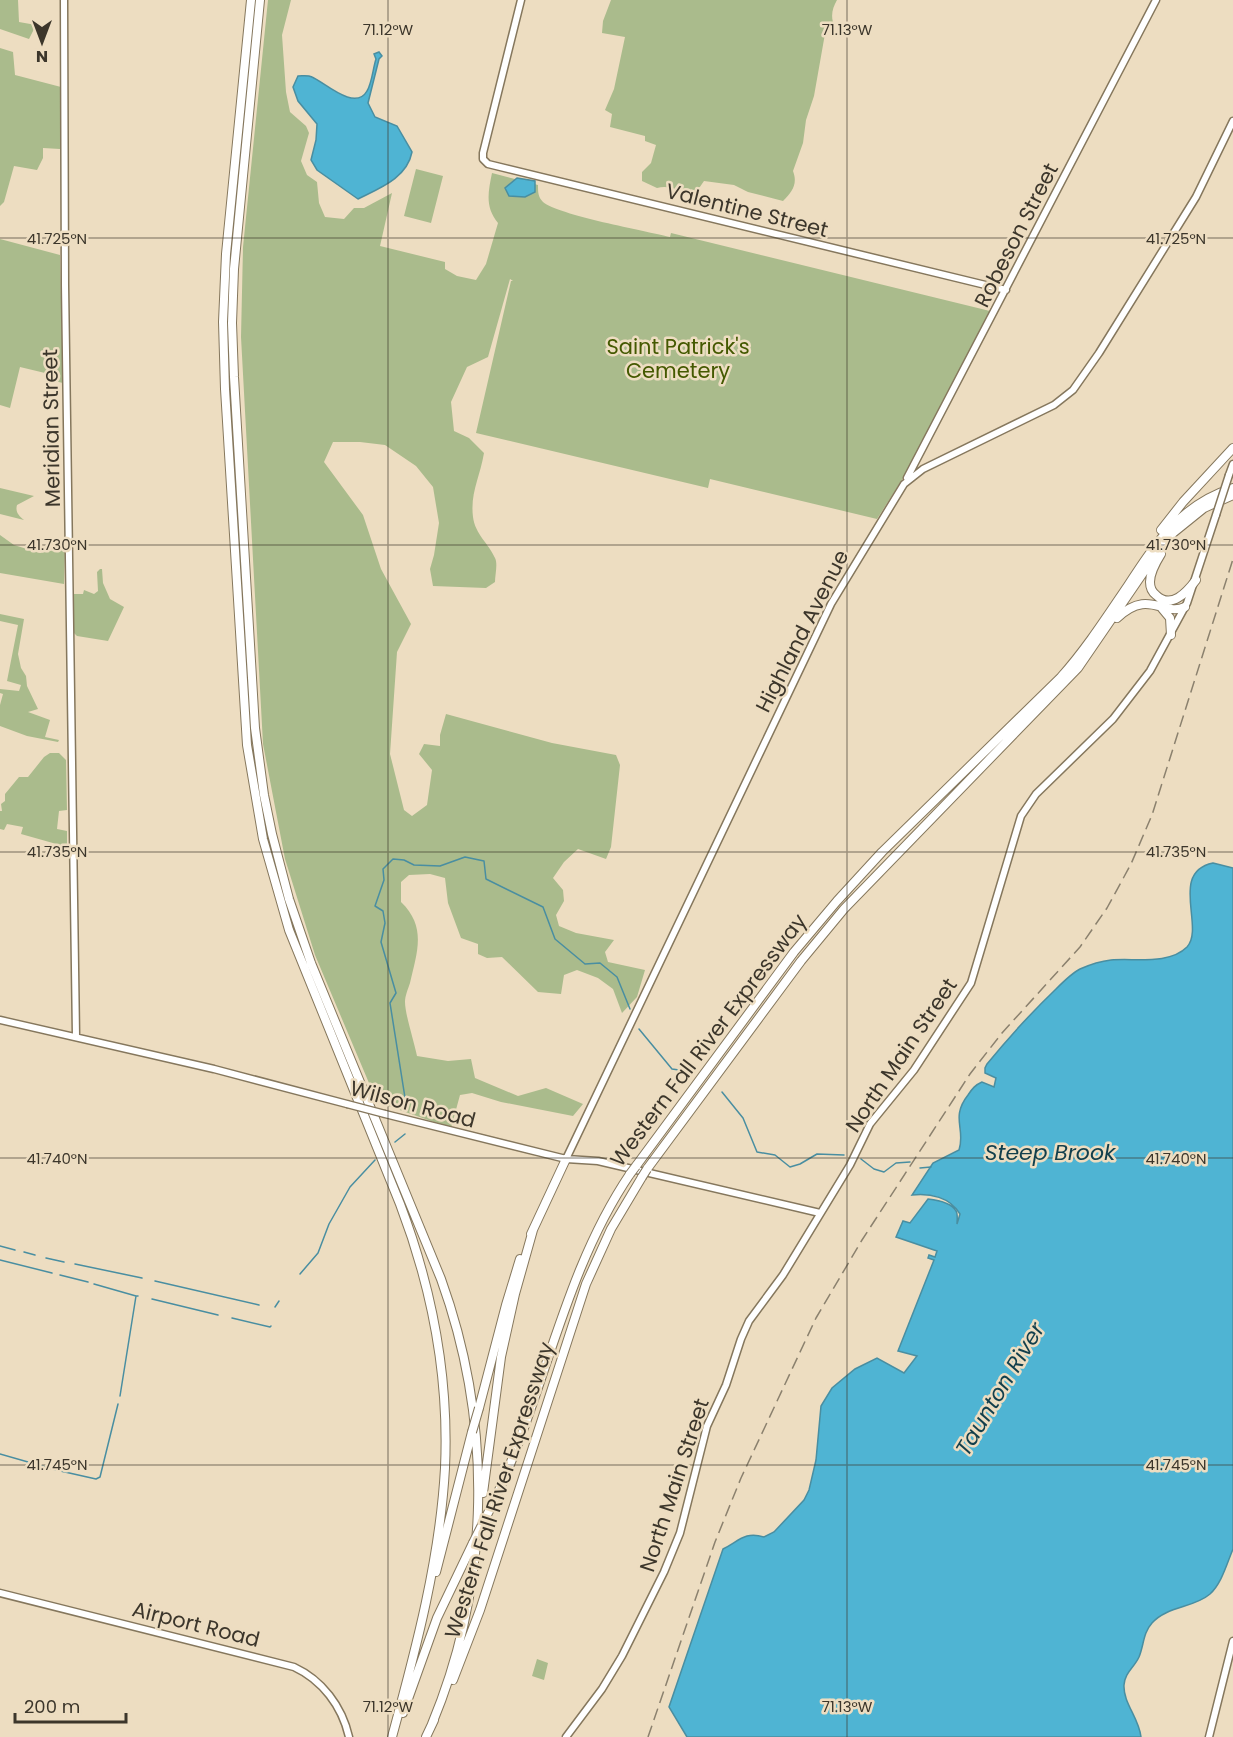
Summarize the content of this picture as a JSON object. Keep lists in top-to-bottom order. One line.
{"streets":{"highway":["Western Fall River Expressway"],"main road":["Valentine Street","Robeson Street","Meridian Street","Highland Avenue","North Main Street","Wilson Road","Airport Road"]},"crossings":[["Valentine Street","Robeson Street"],["Robeson Street","Highland Avenue"],["Meridian Street","Wilson Road"],["Highland Avenue","Wilson Road"],["North Main Street","Wilson Road"]],"water":["Steep Brook","Taunton River"],"parks":["Saint Patrick's Cemetery"],"scale_bar":"200 m","north":"bottom","coordinates":["71.12°W","71.13°W","41.725°N","41.730°N","41.735°N","41.740°N","41.745°N"]}
